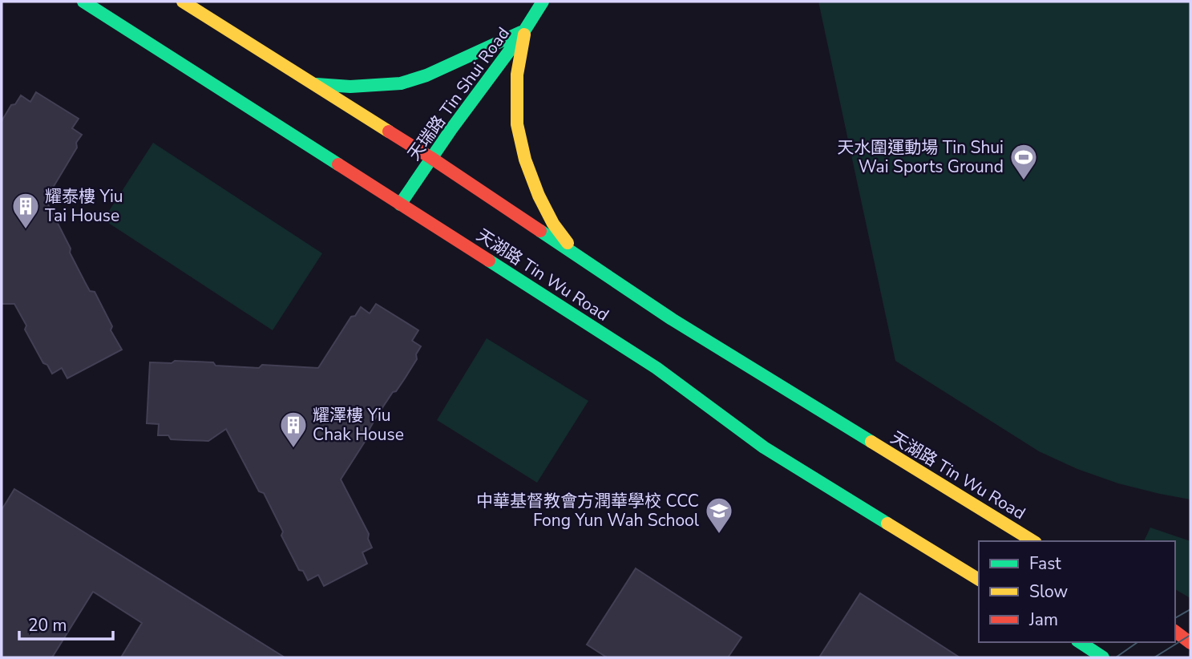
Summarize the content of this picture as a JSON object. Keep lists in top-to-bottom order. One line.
{"streets":{"main road":["天瑞路 Tin Shui Road","天湖路 Tin Wu Road"]},"crossings":[["天瑞路 Tin Shui Road","天湖路 Tin Wu Road"]],"places":{"sports":["天水圍運動場 Tin Shui Wai Sports Ground"],"building":["耀泰樓 Yiu Tai House","耀澤樓 Yiu Chak House"],"school or university":["中華基督教會方潤華學校 CCC Fong Yun Wah School"]},"legend":["Fast","Slow","Jam"],"scale_bar":"20 m"}
